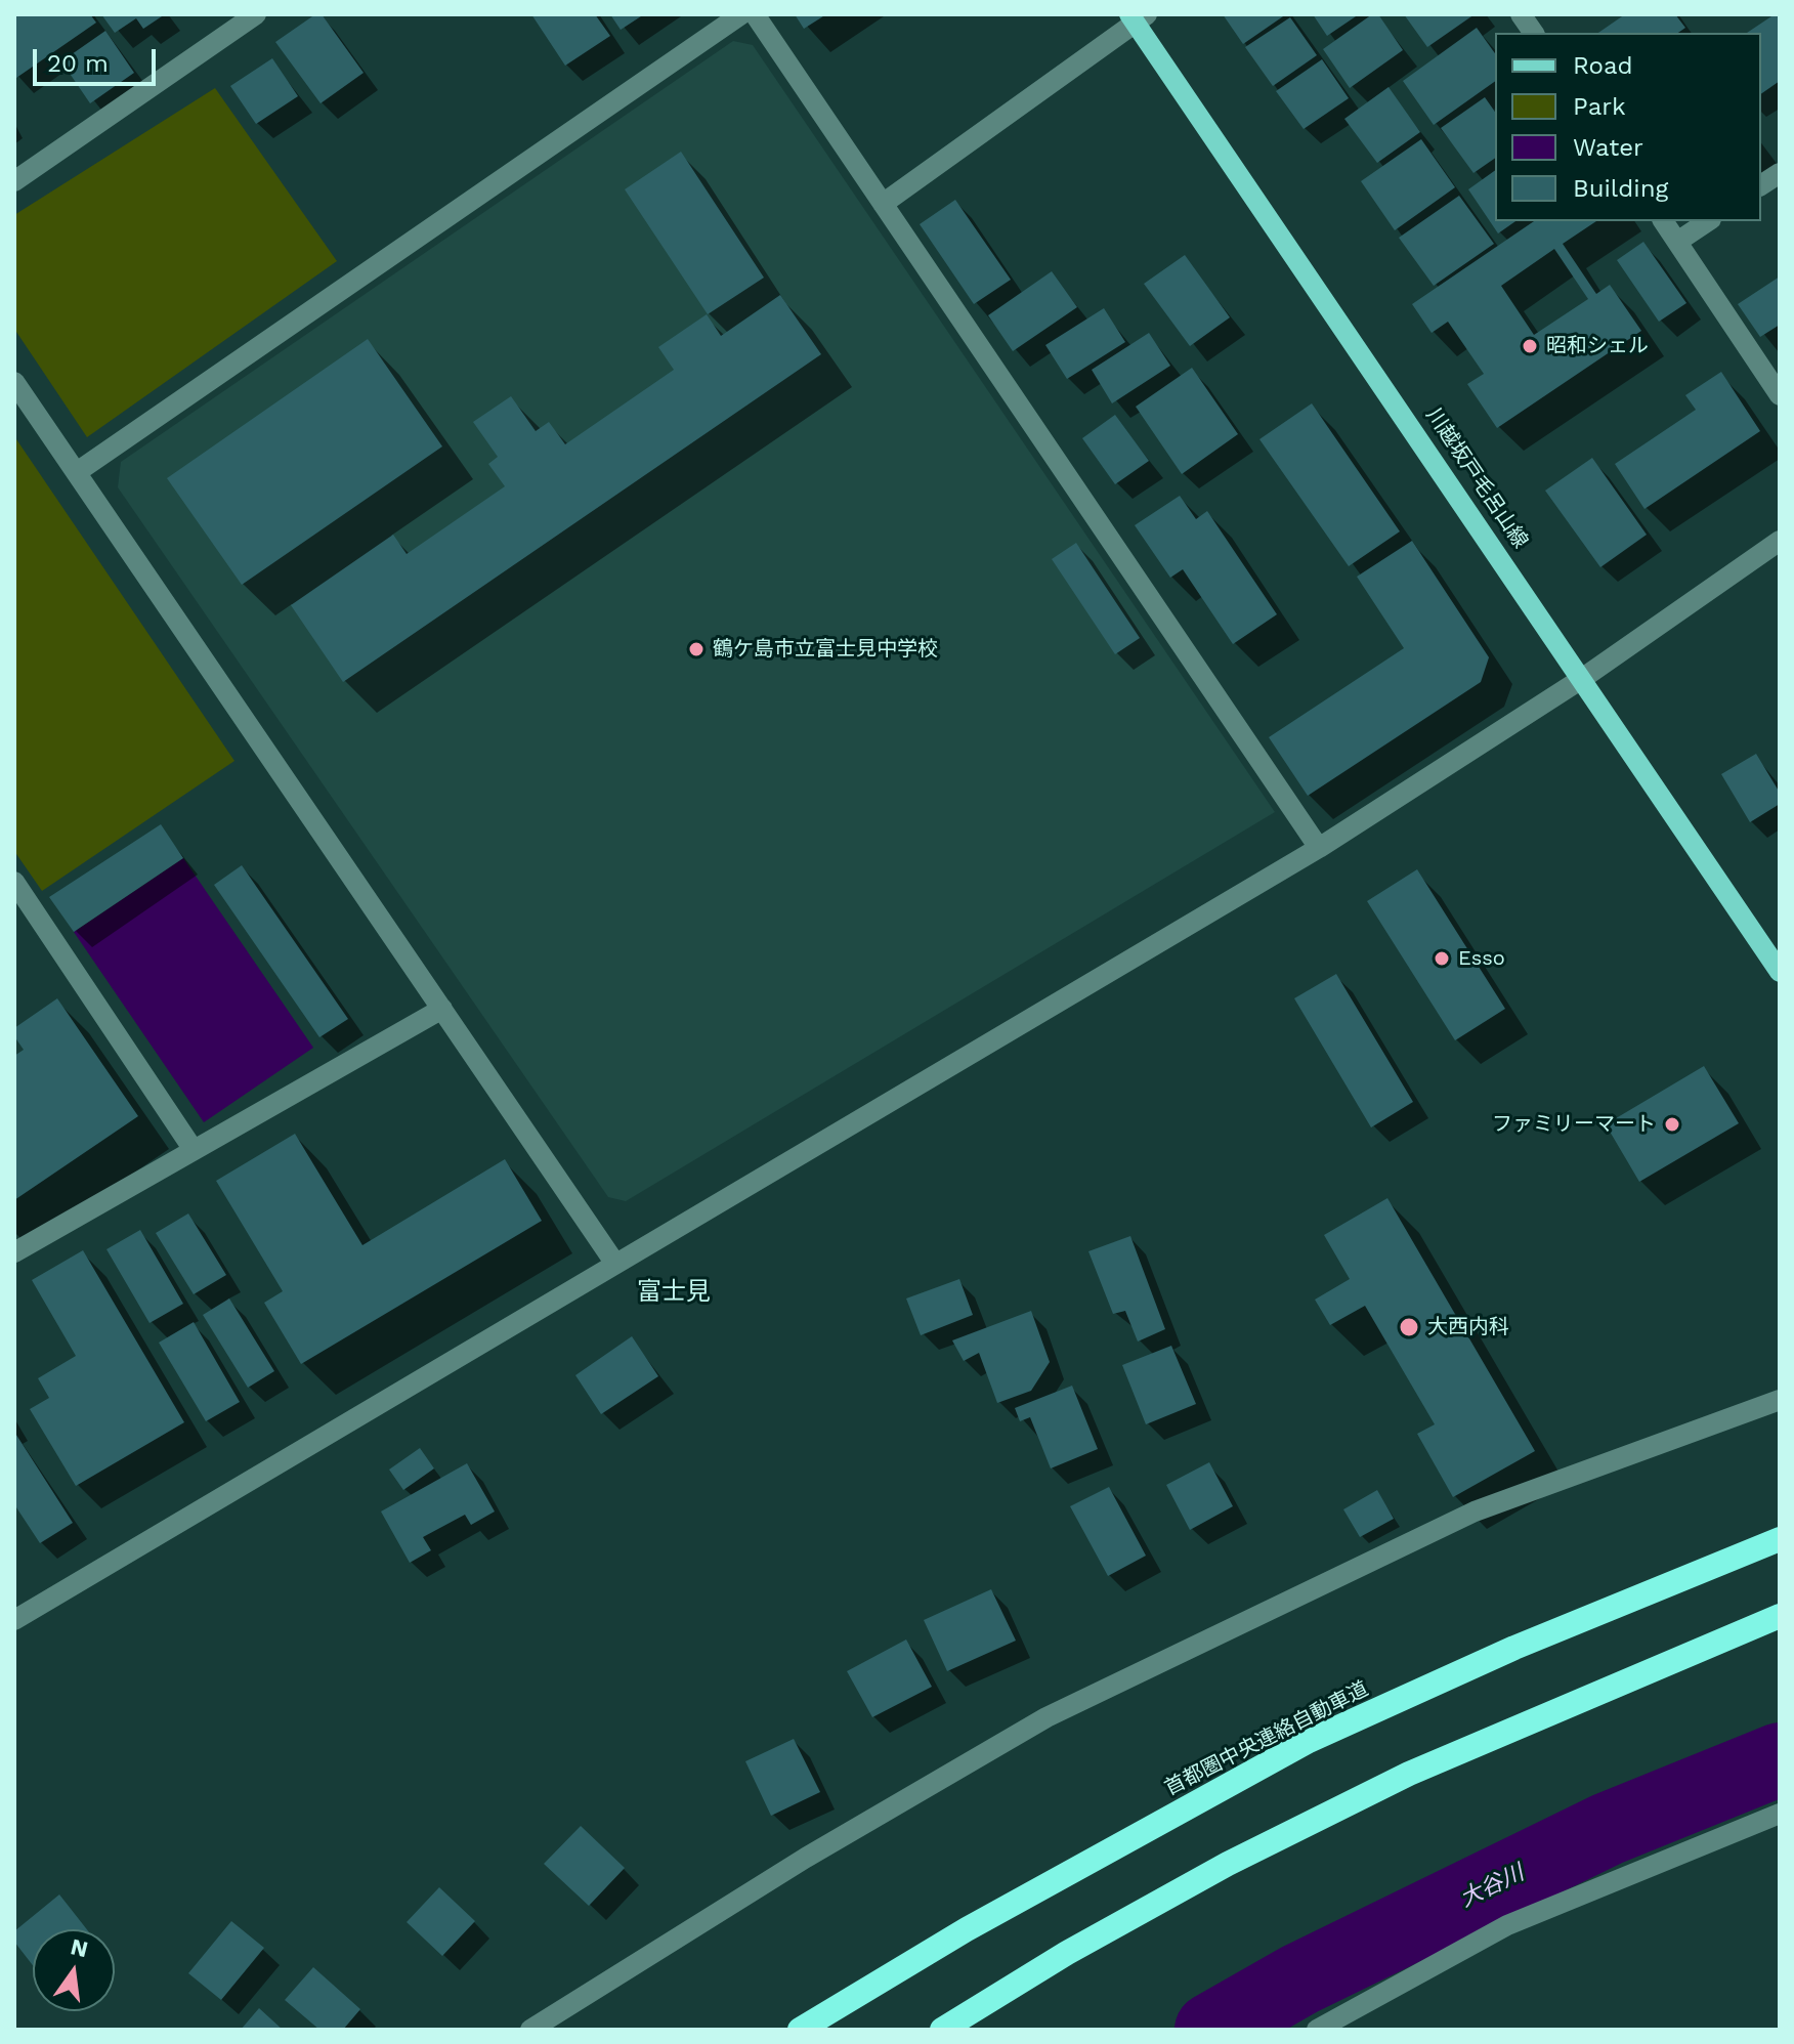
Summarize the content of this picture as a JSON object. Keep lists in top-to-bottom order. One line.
{"streets":{"highway":["首都圏中央連絡自動車道"],"main road":["川越坂戸毛呂山線"]},"districts":["富士見"],"water":["大谷川"],"places":["昭和シェル","鶴ケ島市立富士見中学校","Esso","ファミリーマート","大西内科"],"legend":["Road","Park","Water","Building"],"scale_bar":"20 m","north":"top"}
